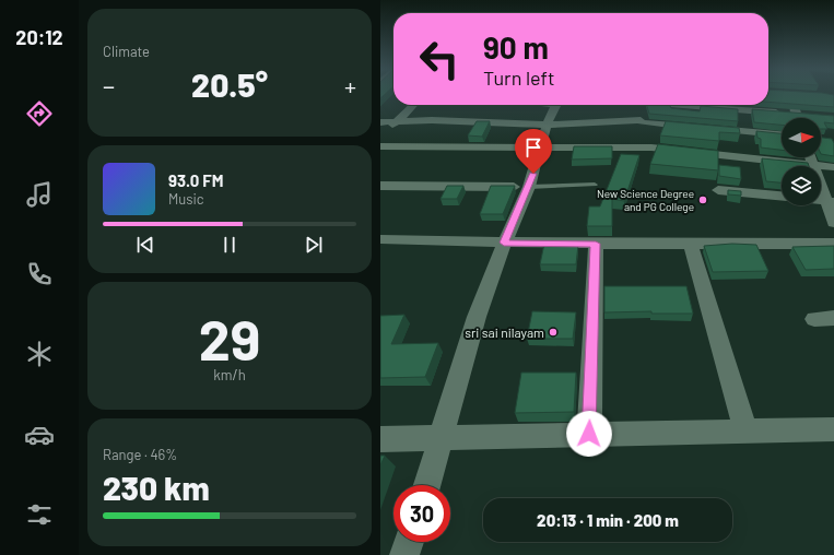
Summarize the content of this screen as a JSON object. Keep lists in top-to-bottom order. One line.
{"places":["New Science Degree and PG College","sri sai nilayam"],"north":"right","page":{"tabs":"20:12","tile":["Climate",["29","km/h"],["Range · 46%","230 km"]],"turn":["90 m","Turn left"],"heat":["−","20.5°","+"],"song":["93.0 FM","Music"],"limit":"30","trip":"20:13 · 1 min · 200 m"}}
